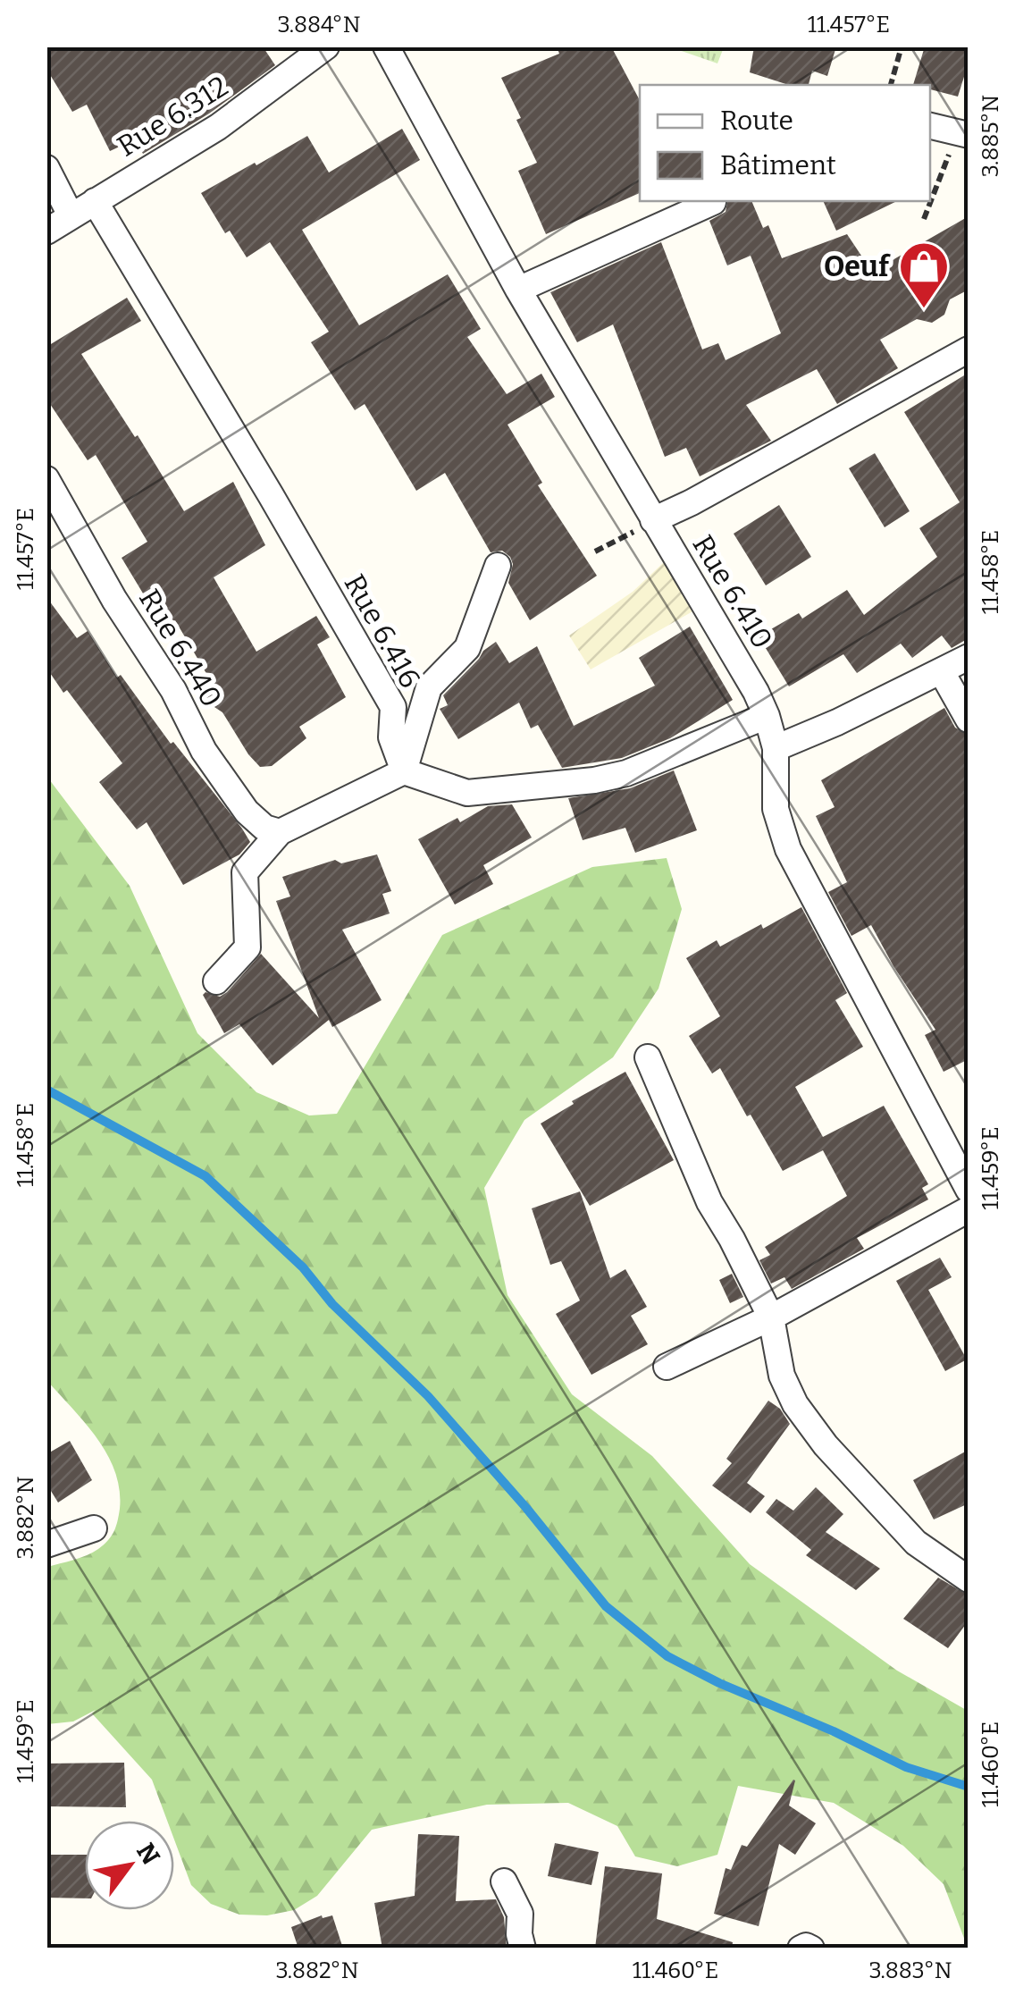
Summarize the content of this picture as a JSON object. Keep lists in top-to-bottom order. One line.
{"streets":{"street":["Rue 6.312","Rue 6.410","Rue 6.416","Rue 6.440"]},"crossings":[["Rue 6.312","Rue 6.416"]],"places":{"shop":["Oeuf"]},"legend":["Route","Bâtiment"],"north":"top right","coordinates":["3.884°N","11.457°E","3.885°N","11.458°E","11.459°E","3.882°N","11.460°E","3.883°N"]}
